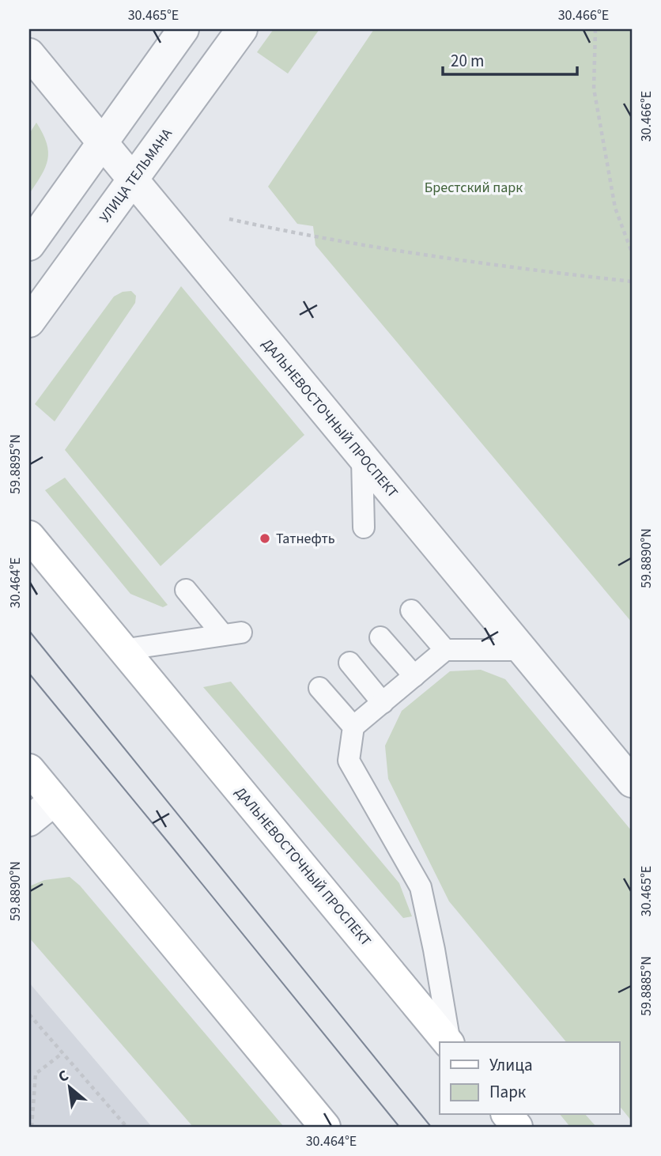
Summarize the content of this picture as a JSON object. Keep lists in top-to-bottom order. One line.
{"streets":{"main road":["ДАЛЬНЕВОСТОЧНЫЙ ПРОСПЕКТ"],"street":["УЛИЦА ТЕЛЬМАНА"]},"crossings":[["УЛИЦА ТЕЛЬМАНА","ДАЛЬНЕВОСТОЧНЫЙ ПРОСПЕКТ"]],"parks":["Брестский парк"],"places":["Татнефть"],"legend":["Улица","Парк"],"scale_bar":"20 m","north":"top left","coordinates":["30.465°E","30.466°E","59.8895°N","59.8890°N","30.464°E","59.8885°N"]}
